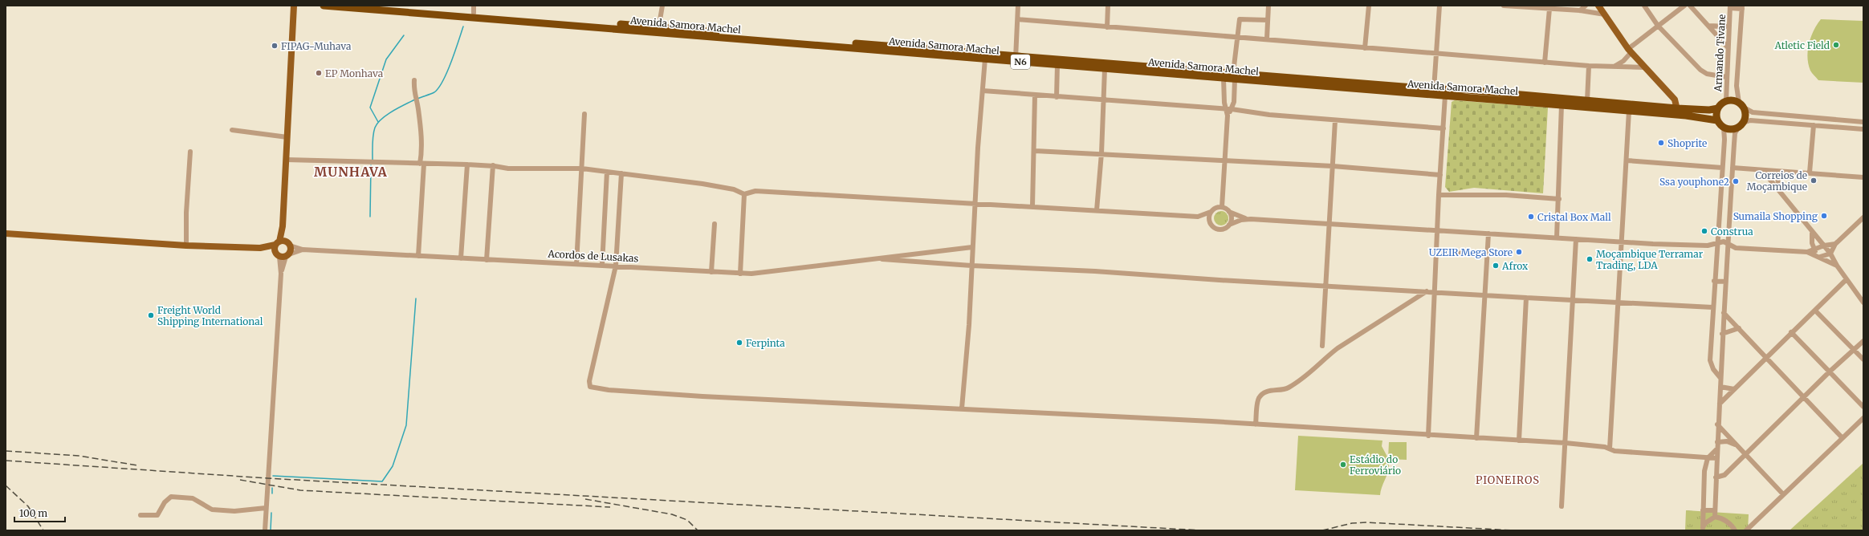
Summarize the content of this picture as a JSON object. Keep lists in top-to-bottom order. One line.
{"streets":{"highway":["Avenida Samora Machel","N6"],"street":["Armando Tivane","Acordos de Lusakas"]},"crossings":[["Avenida Samora Machel","Armando Tivane"]],"districts":["MUNHAVA","PIONEIROS"],"places":["Atletic Field","FIPAG-Muhava","EP Monhava","Shoprite","Correios de Moçambique","Ssa youphone2","Sumaila Shopping","Cristal Box Mall","Construa","UZEIR Mega Store","Moçambique Terramar Trading, LDA","Afrox","Freight World Shipping International","Ferpinta","Estádio do Ferroviário"],"scale_bar":"100 m"}
